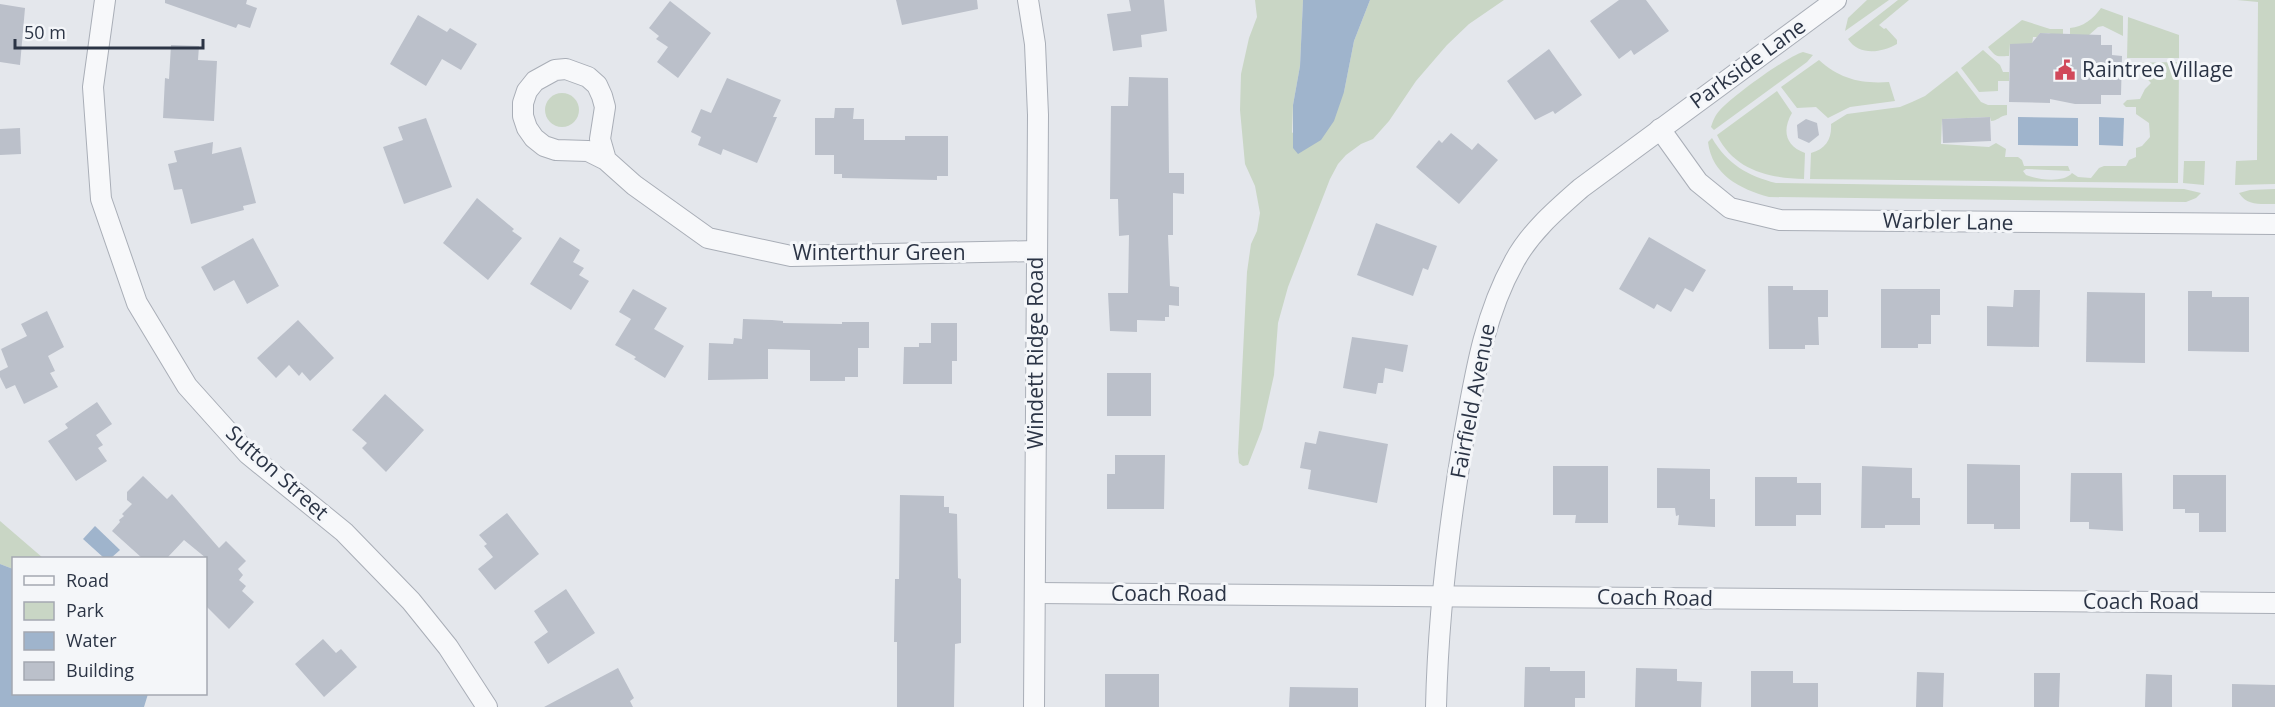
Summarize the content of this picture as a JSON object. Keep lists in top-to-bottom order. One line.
{"streets":{"street":["Parkside Lane","Warbler Lane","Winterthur Green","Windett Ridge Road","Fairfield Avenue","Sutton Street","Coach Road"]},"crossings":[["Parkside Lane","Warbler Lane"],["Parkside Lane","Fairfield Avenue"],["Warbler Lane","Fairfield Avenue"],["Winterthur Green","Windett Ridge Road"],["Windett Ridge Road","Coach Road"],["Fairfield Avenue","Coach Road"]],"places":{"public building":["Raintree Village"]},"legend":["Road","Park","Water","Building"],"scale_bar":"50 m"}
